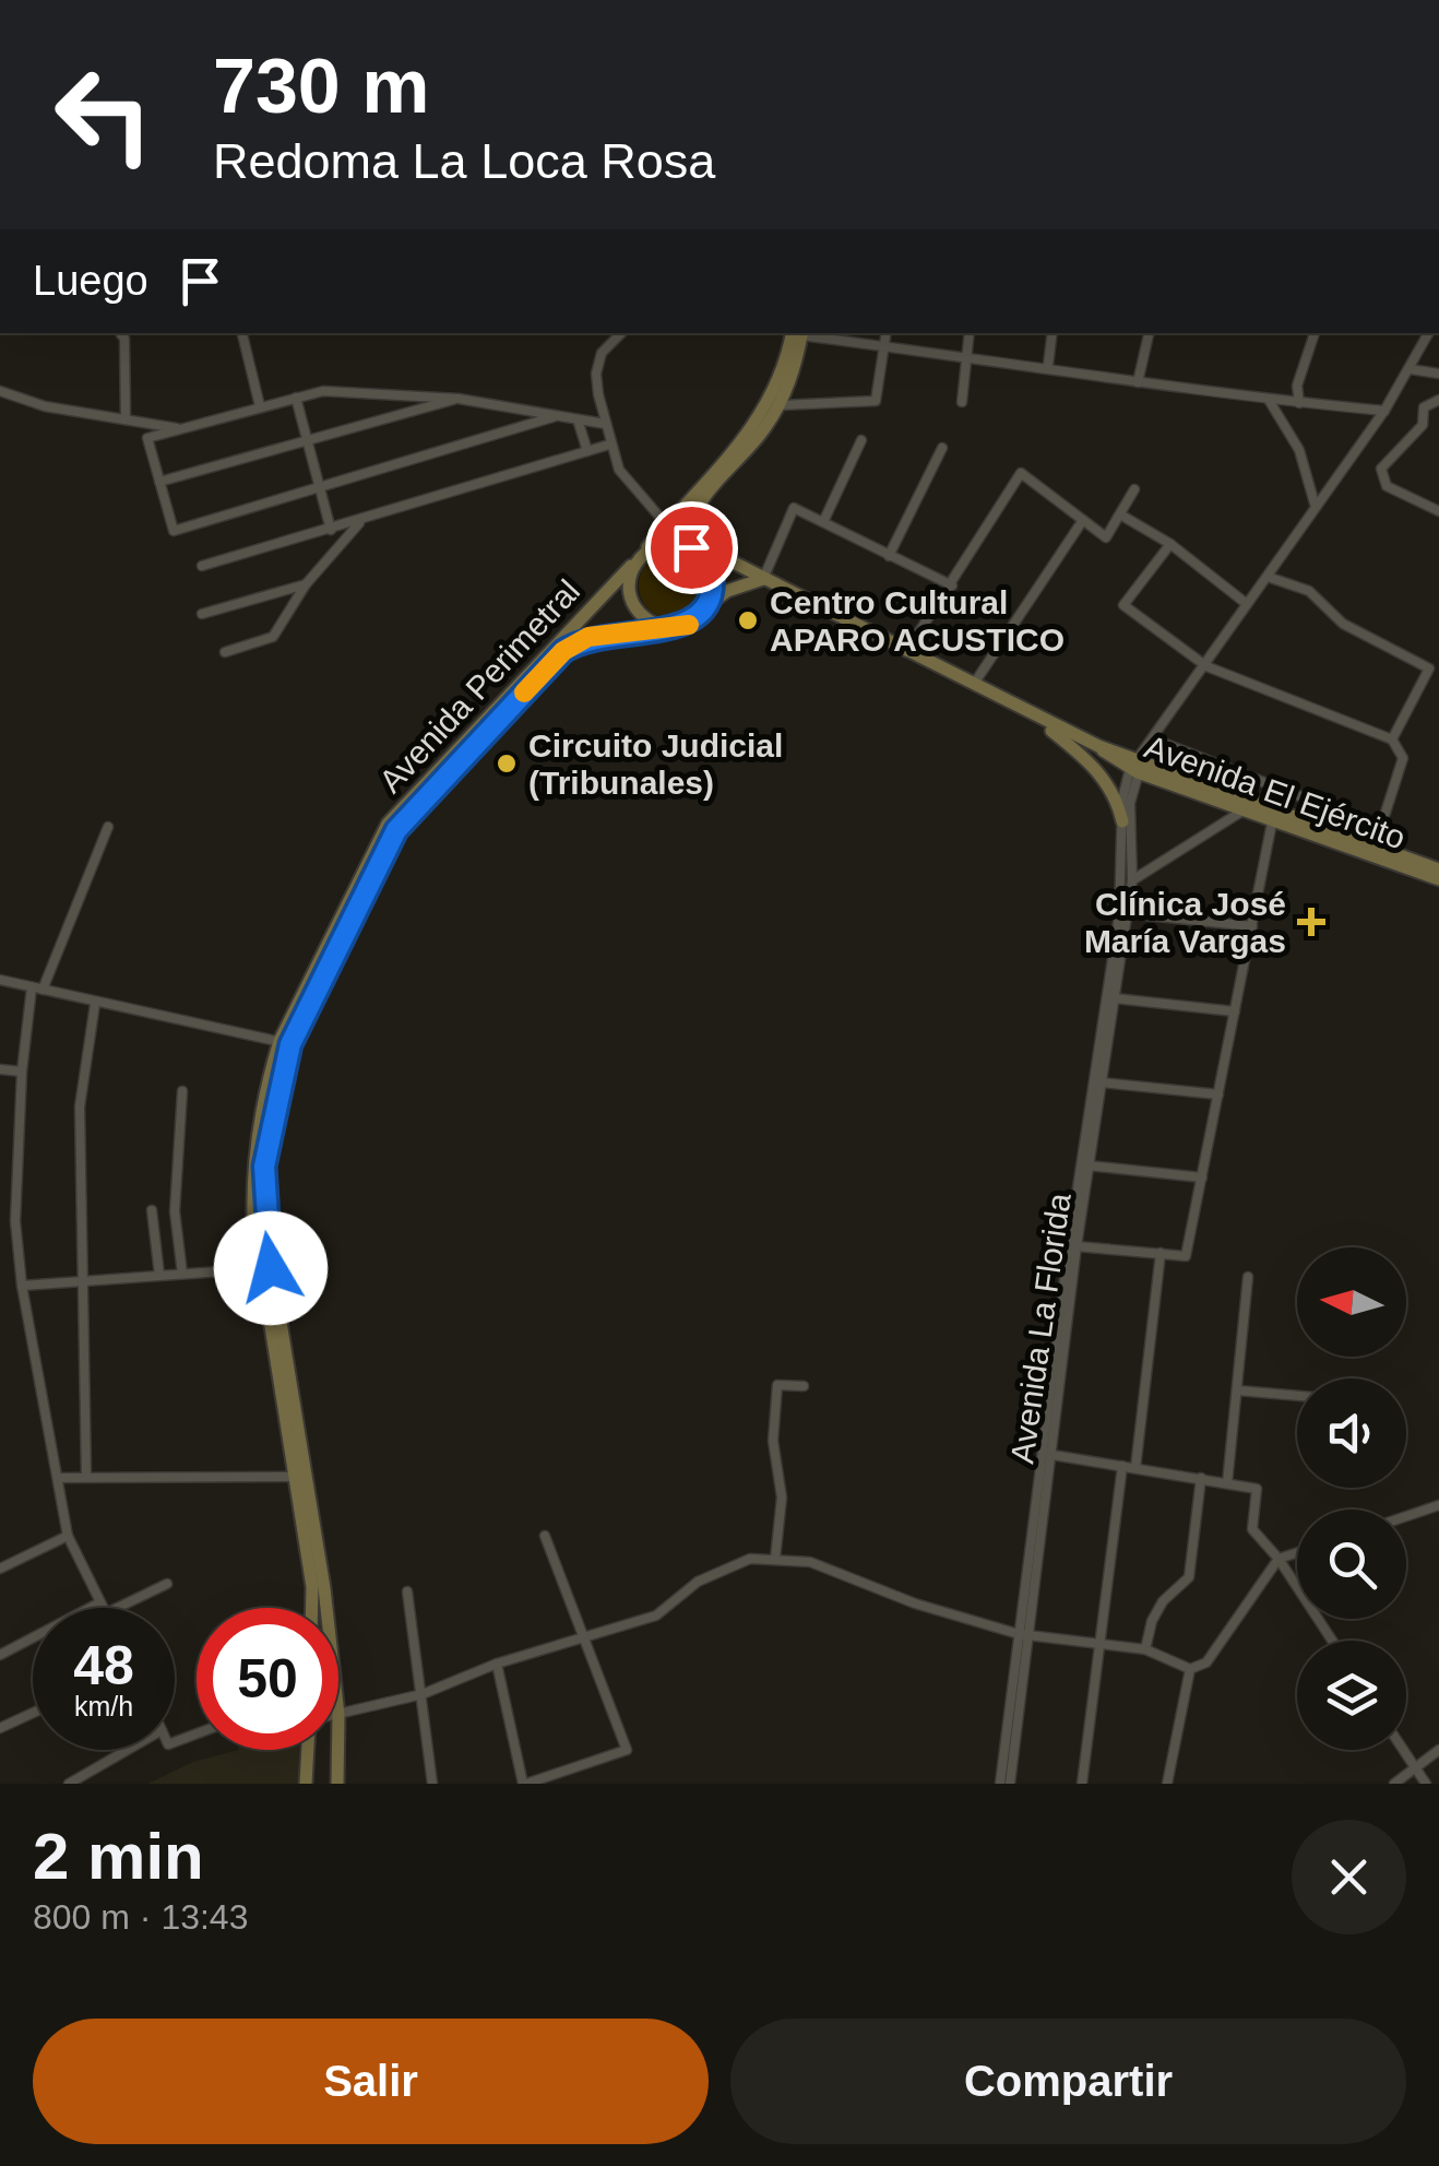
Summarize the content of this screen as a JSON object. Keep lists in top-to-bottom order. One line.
{"streets":{"main road":["Avenida Perimetral","Avenida El Ejército"],"street":["Avenida La Florida"]},"crossings":[["Avenida Perimetral","Avenida El Ejército"],["Avenida El Ejército","Avenida La Florida"]],"places":{"other":["Centro Cultural APARO ACUSTICO","Circuito Judicial (Tribunales)"],"health":["Clínica José María Vargas"]},"north":"left","page":{"turn":["730 m","Redoma La Loca Rosa"],"then":"Luego","speed":"48 km/h","limit":"50","heading":["2 min","800 m · 13:43"],"buttons":["Salir","Compartir"]}}
